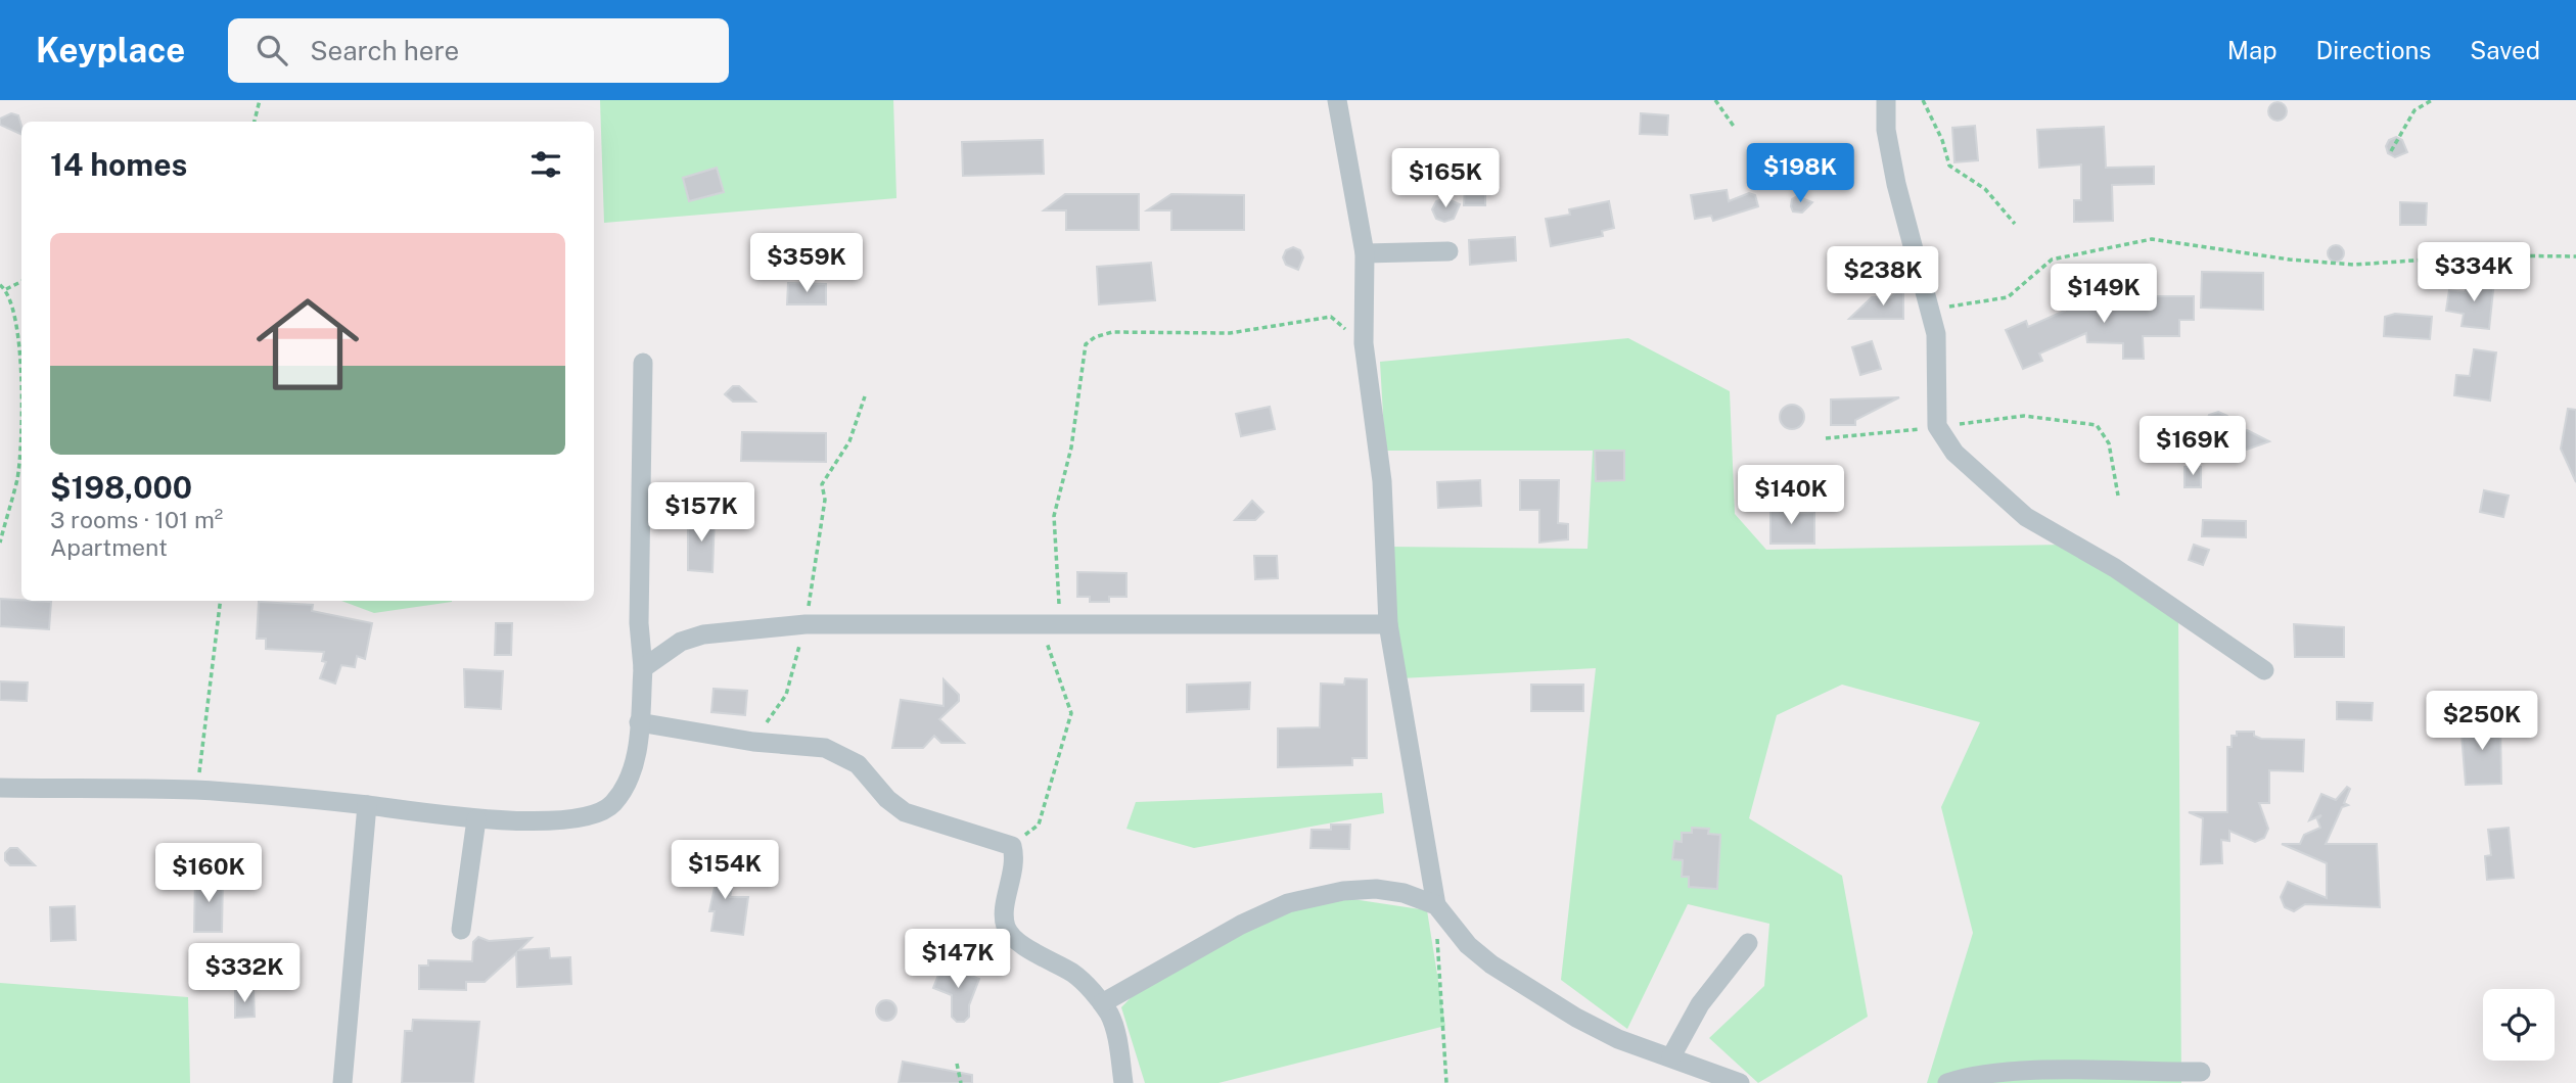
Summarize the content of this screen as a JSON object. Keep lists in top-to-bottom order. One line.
{"page":{"header":"Keyplace","search":"Search here","nav":["Map","Directions","Saved"],"heading":"14 homes","price":["$198K","$165K","$359K","$334K","$238K","$149K","$169K","$140K","$157K","$250K","$154K","$160K","$147K","$332K"],"list":[{"name":"$198,000","note":"3 rooms · 101 m² · Apartment"}]}}
